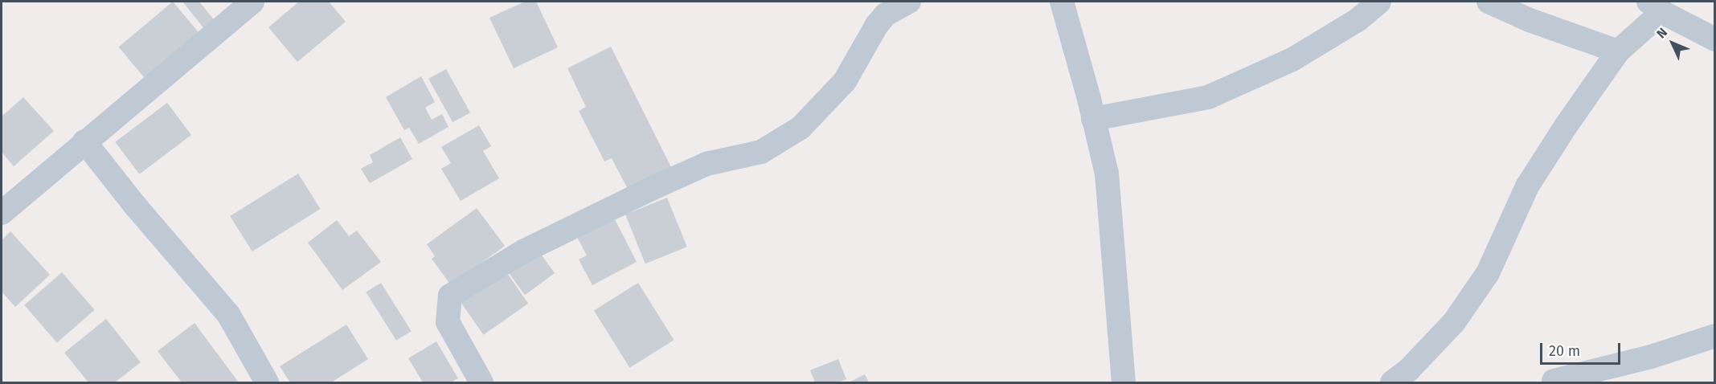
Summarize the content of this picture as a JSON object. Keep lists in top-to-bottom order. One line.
{"scale_bar":"20 m","north":"top left"}
